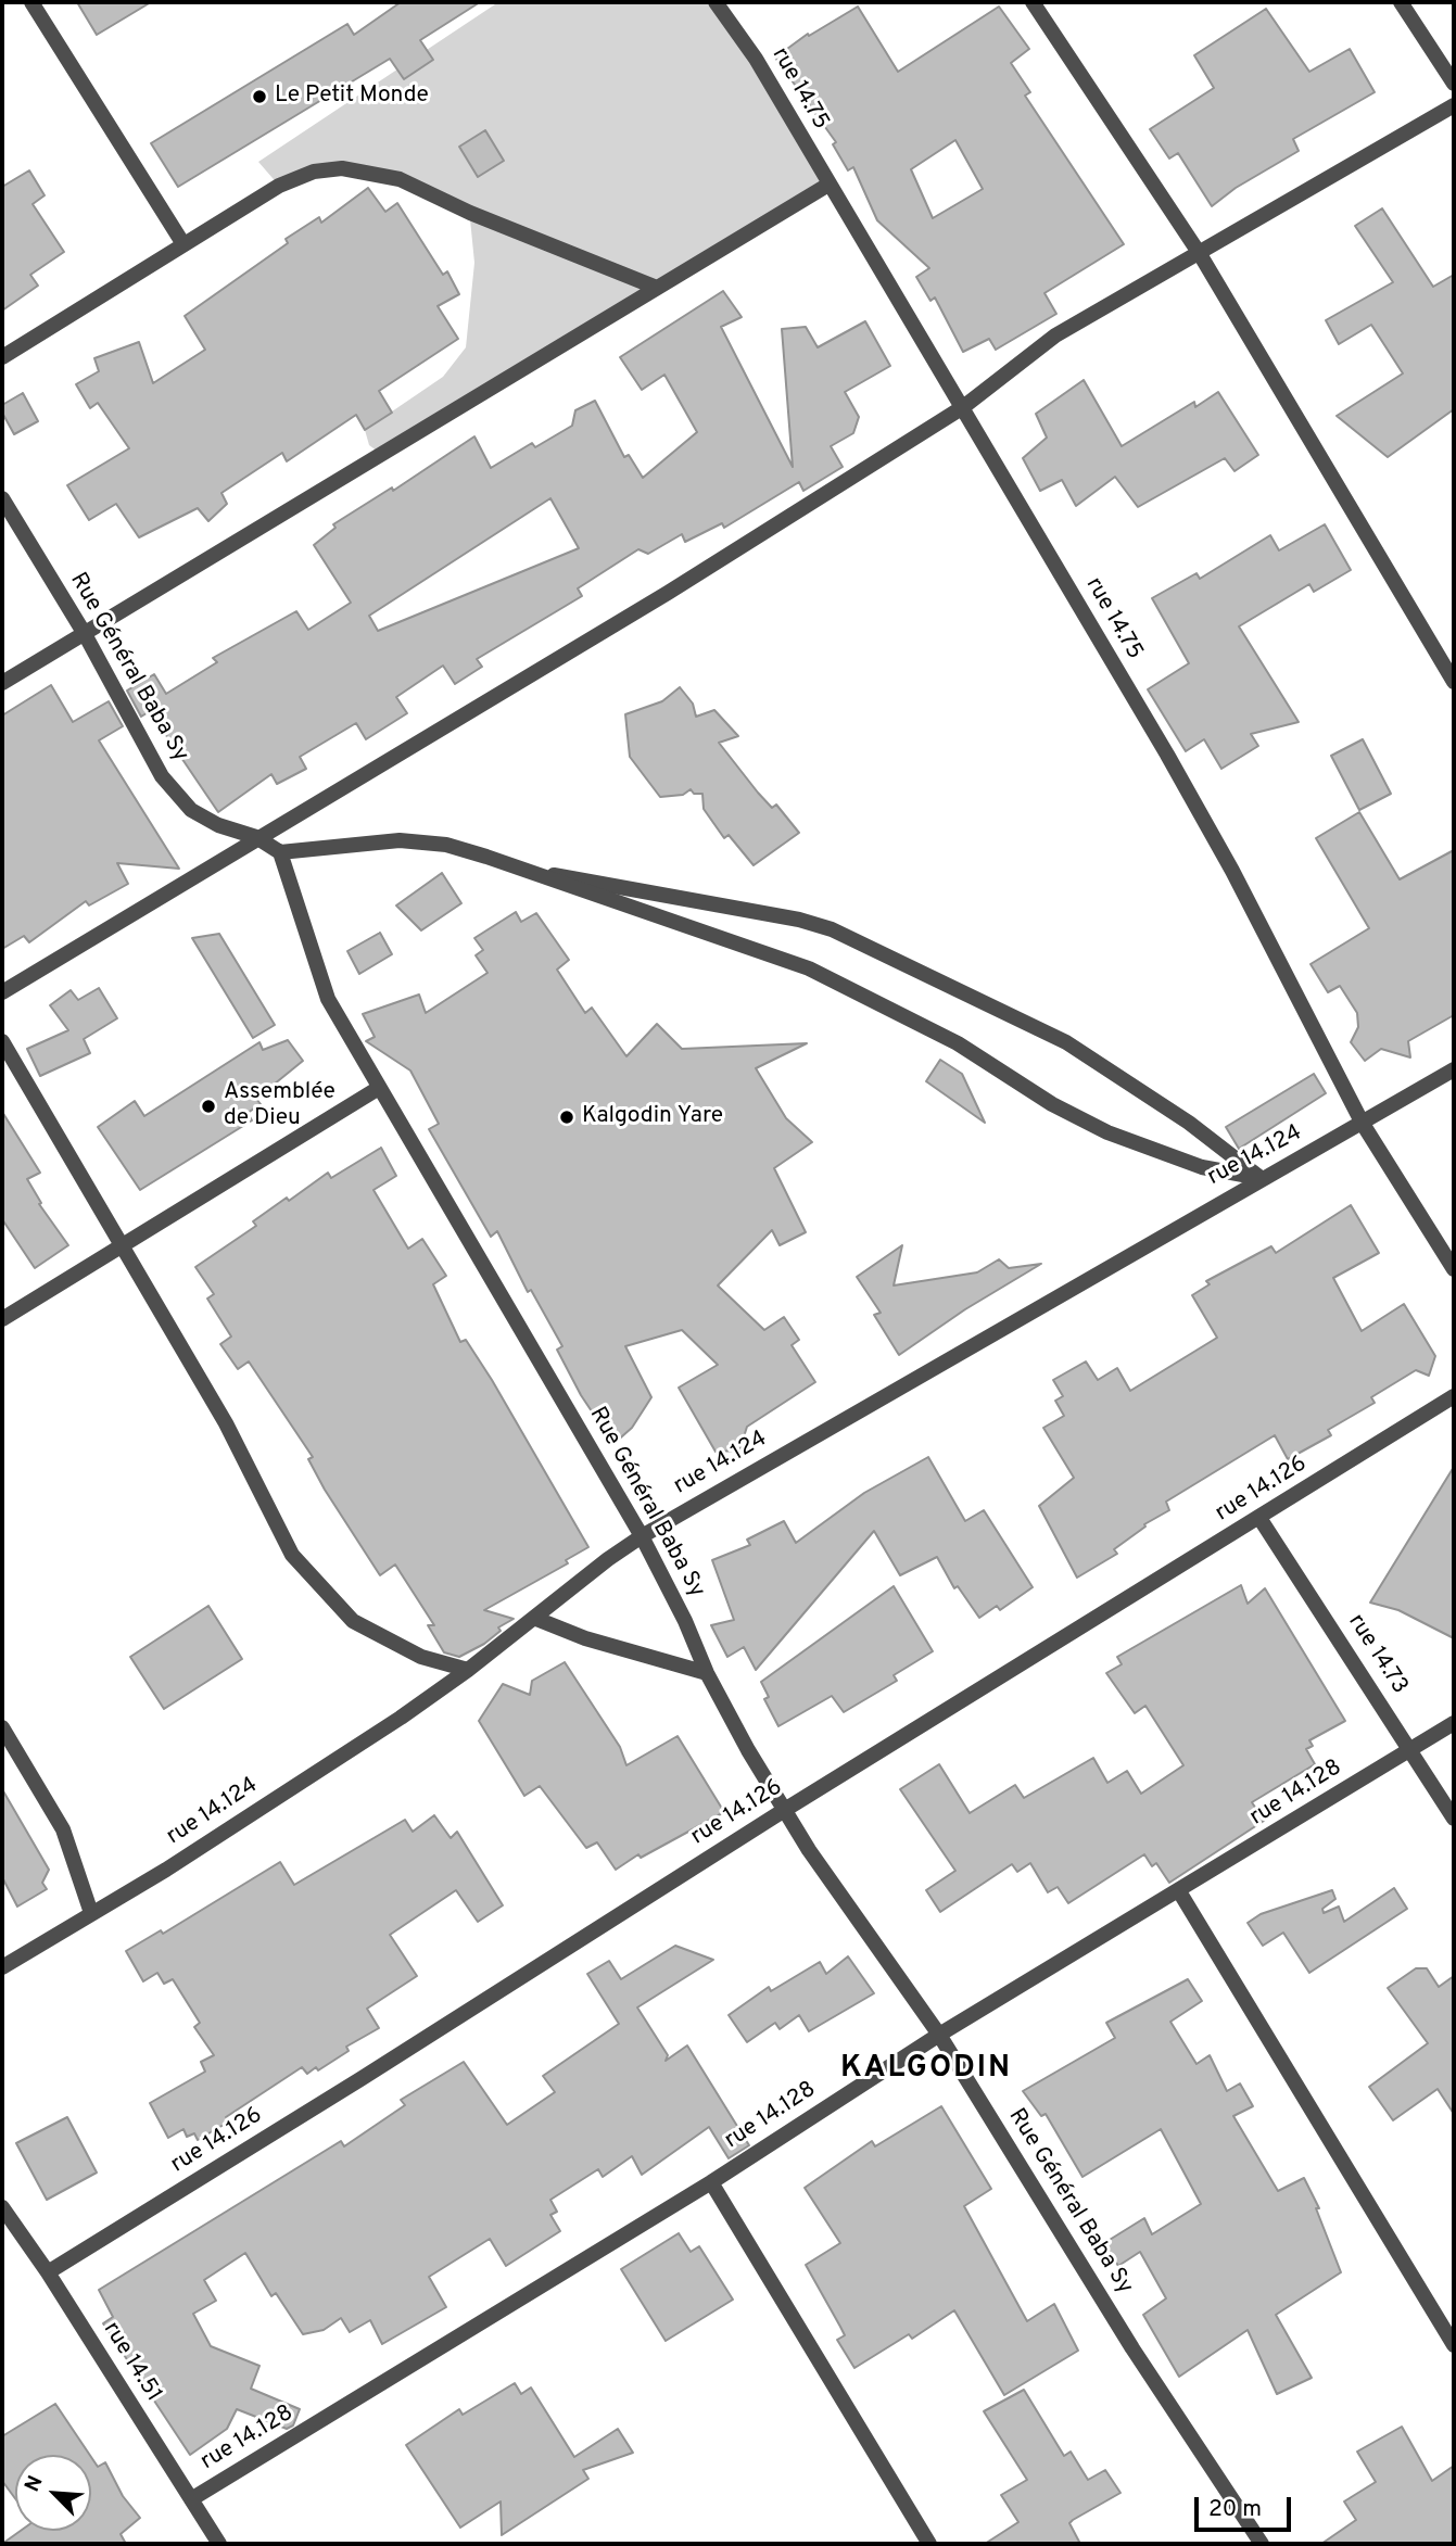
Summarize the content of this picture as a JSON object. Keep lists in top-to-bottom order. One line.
{"streets":{"street":["rue 14.75","Rue Général Baba Sy","rue 14.124","rue 14.126","rue 14.73","rue 14.128","rue 14.51"]},"crossings":[["rue 14.75","rue 14.124"],["Rue Général Baba Sy","rue 14.124"],["Rue Général Baba Sy","rue 14.126"],["Rue Général Baba Sy","rue 14.128"],["rue 14.126","rue 14.73"],["rue 14.126","rue 14.51"],["rue 14.73","rue 14.128"],["rue 14.128","rue 14.51"]],"districts":["KALGODIN"],"places":["Le Petit Monde","Assemblée de Dieu","Kalgodin Yare"],"scale_bar":"20 m","north":"top left"}
